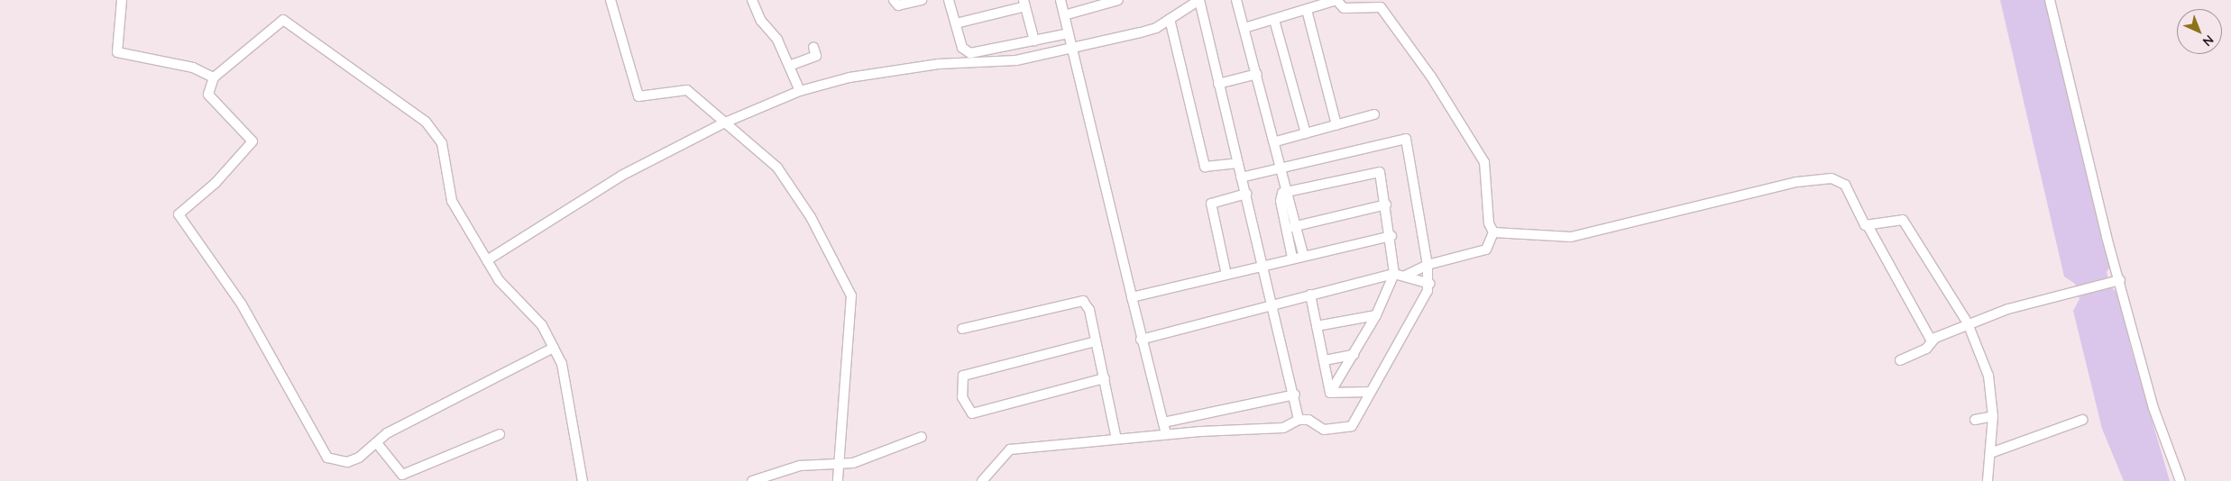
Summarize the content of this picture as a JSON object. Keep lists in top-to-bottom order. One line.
{"north":"bottom right"}
